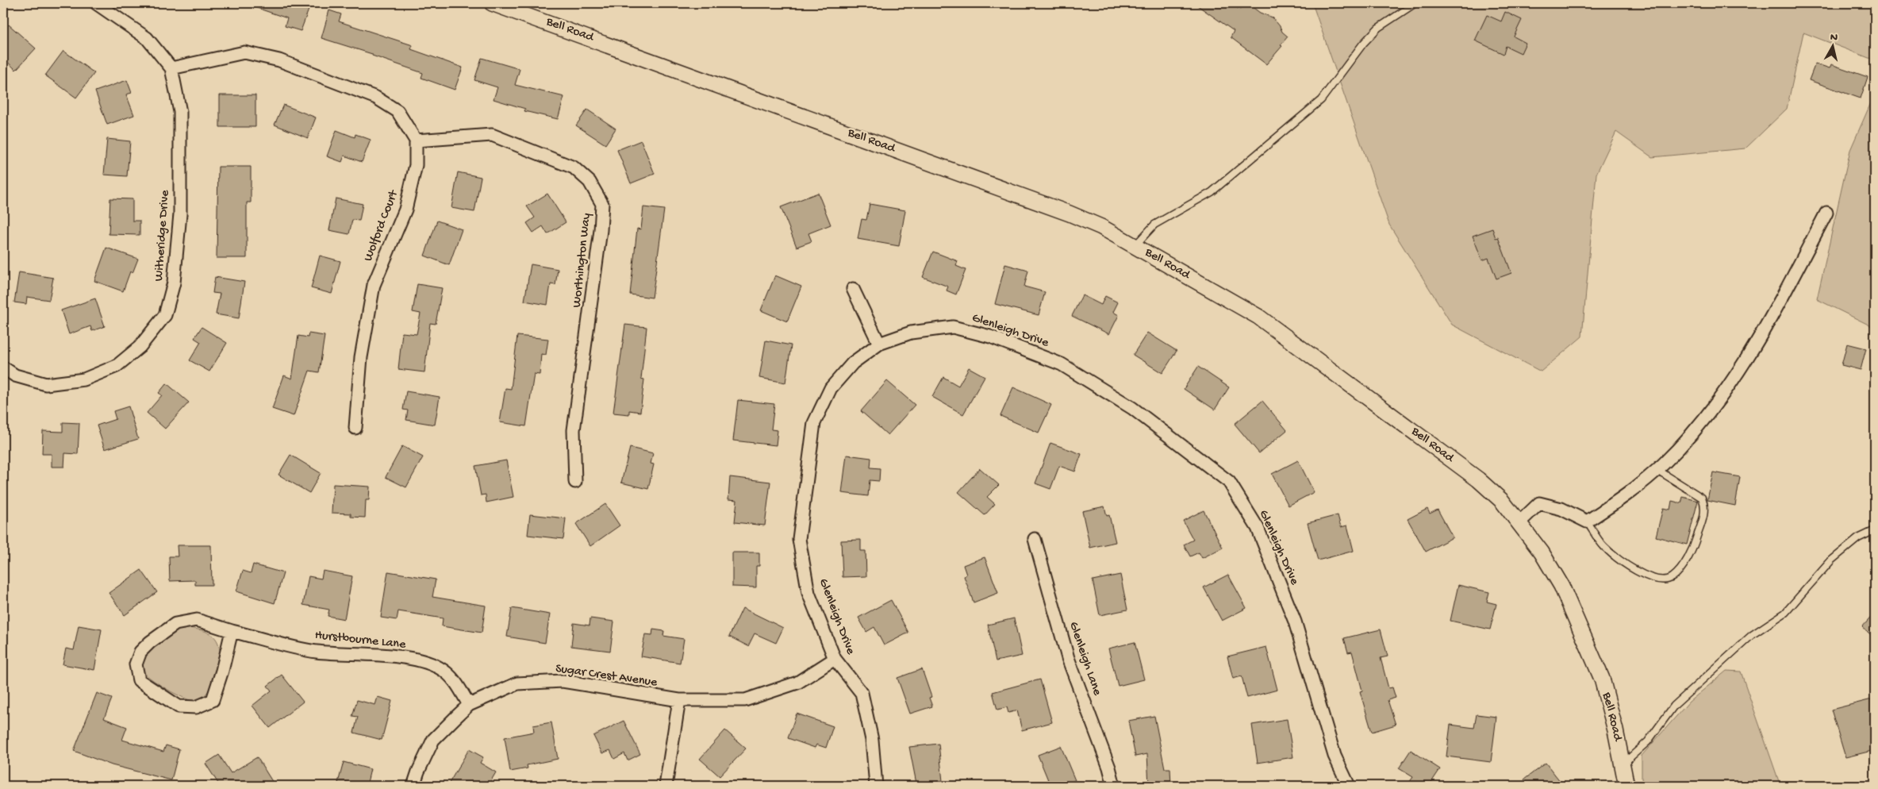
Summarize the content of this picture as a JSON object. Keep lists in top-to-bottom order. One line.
{"streets":{"street":["Bell Road","Wolford Court","Witheridge Drive","Worthington Way","Glenleigh Drive","Hurstbourne Lane","Glenleigh Lane","Sugar Crest Avenue"]},"crossings":[["Wolford Court","Worthington Way"],["Glenleigh Drive","Sugar Crest Avenue"],["Hurstbourne Lane","Sugar Crest Avenue"]],"north":"top"}
